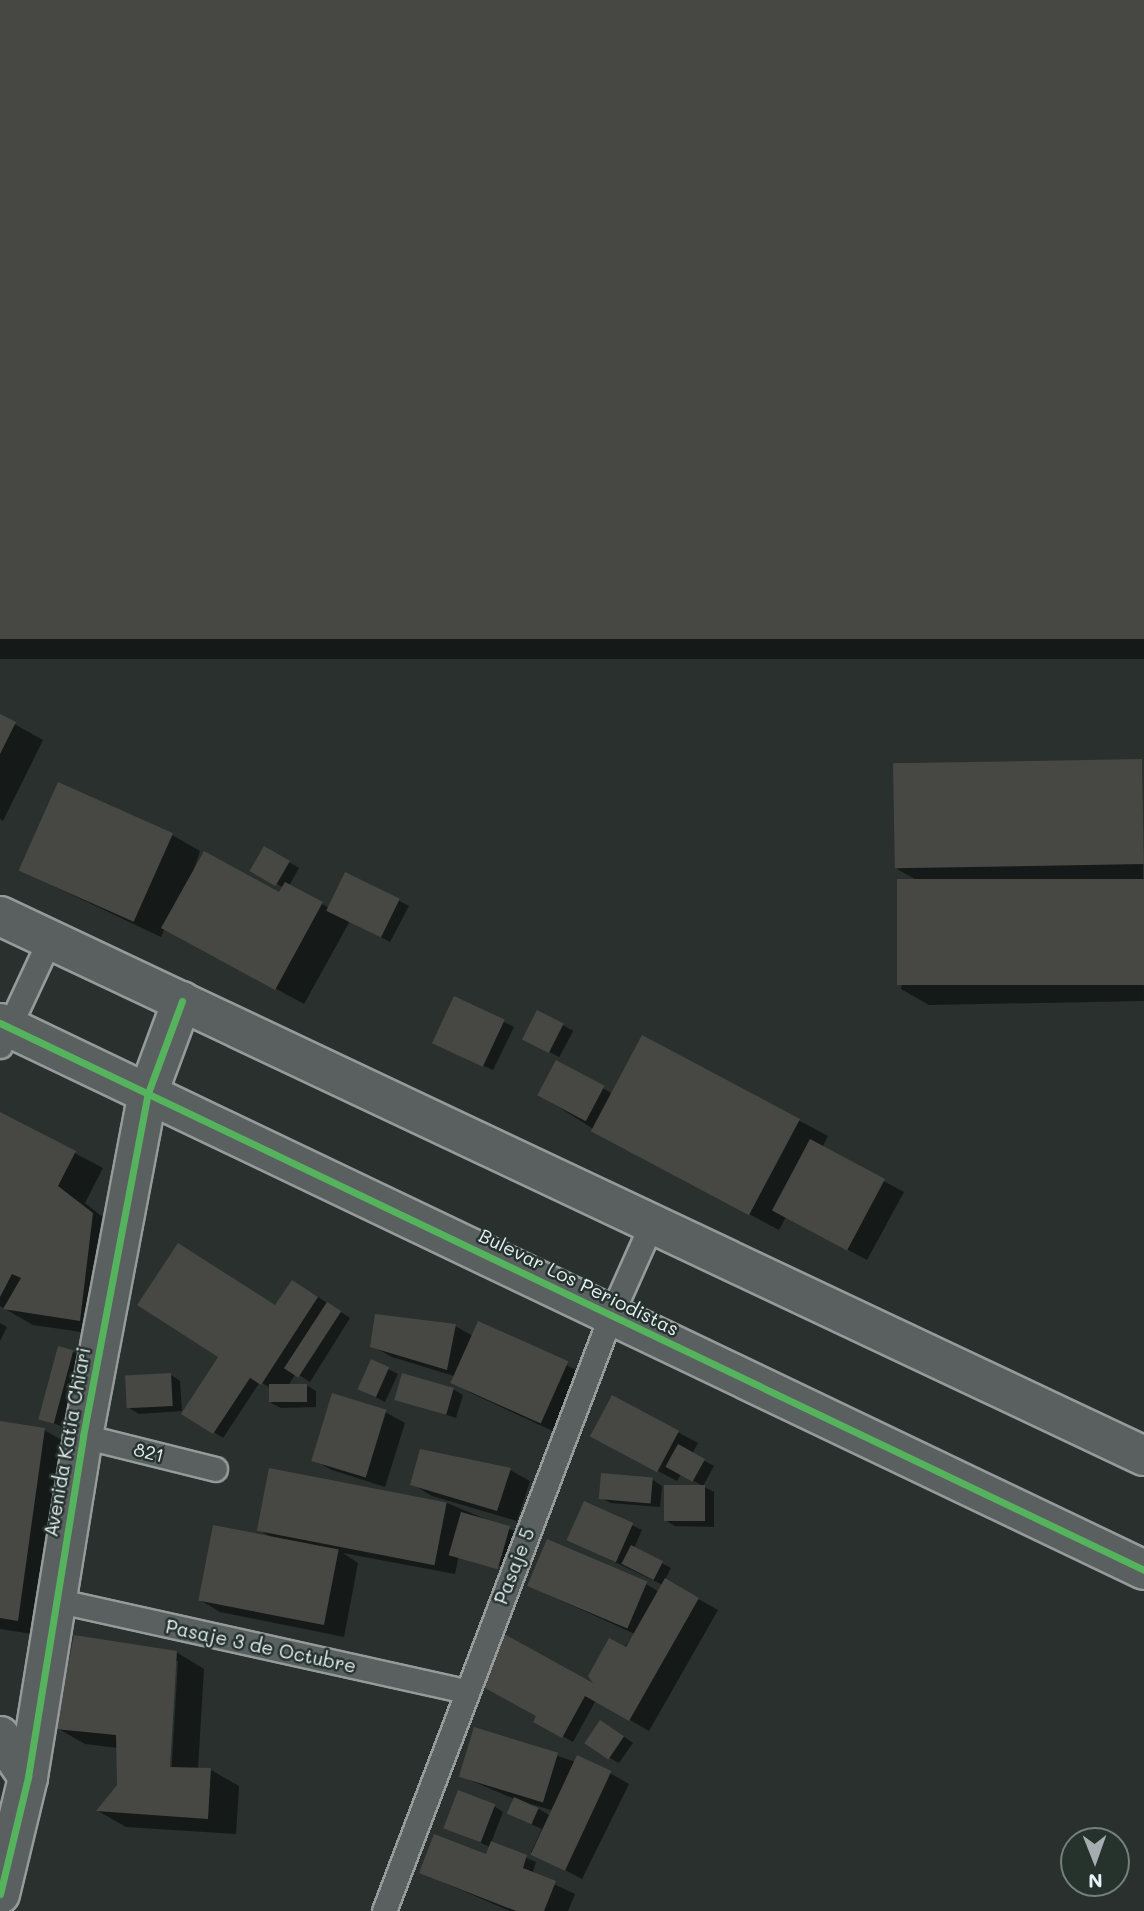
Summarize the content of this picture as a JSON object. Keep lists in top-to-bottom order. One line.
{"streets":{"street":["Bulevar Los Periodistas","Avenida Katia Chiari"],"lane":["821","Pasaje 5","Pasaje 3 de Octubre"]},"crossings":[["Bulevar Los Periodistas","Avenida Katia Chiari"],["Bulevar Los Periodistas","Pasaje 5"],["Avenida Katia Chiari","821"],["Avenida Katia Chiari","Pasaje 3 de Octubre"],["Pasaje 5","Pasaje 3 de Octubre"]],"north":"bottom"}
